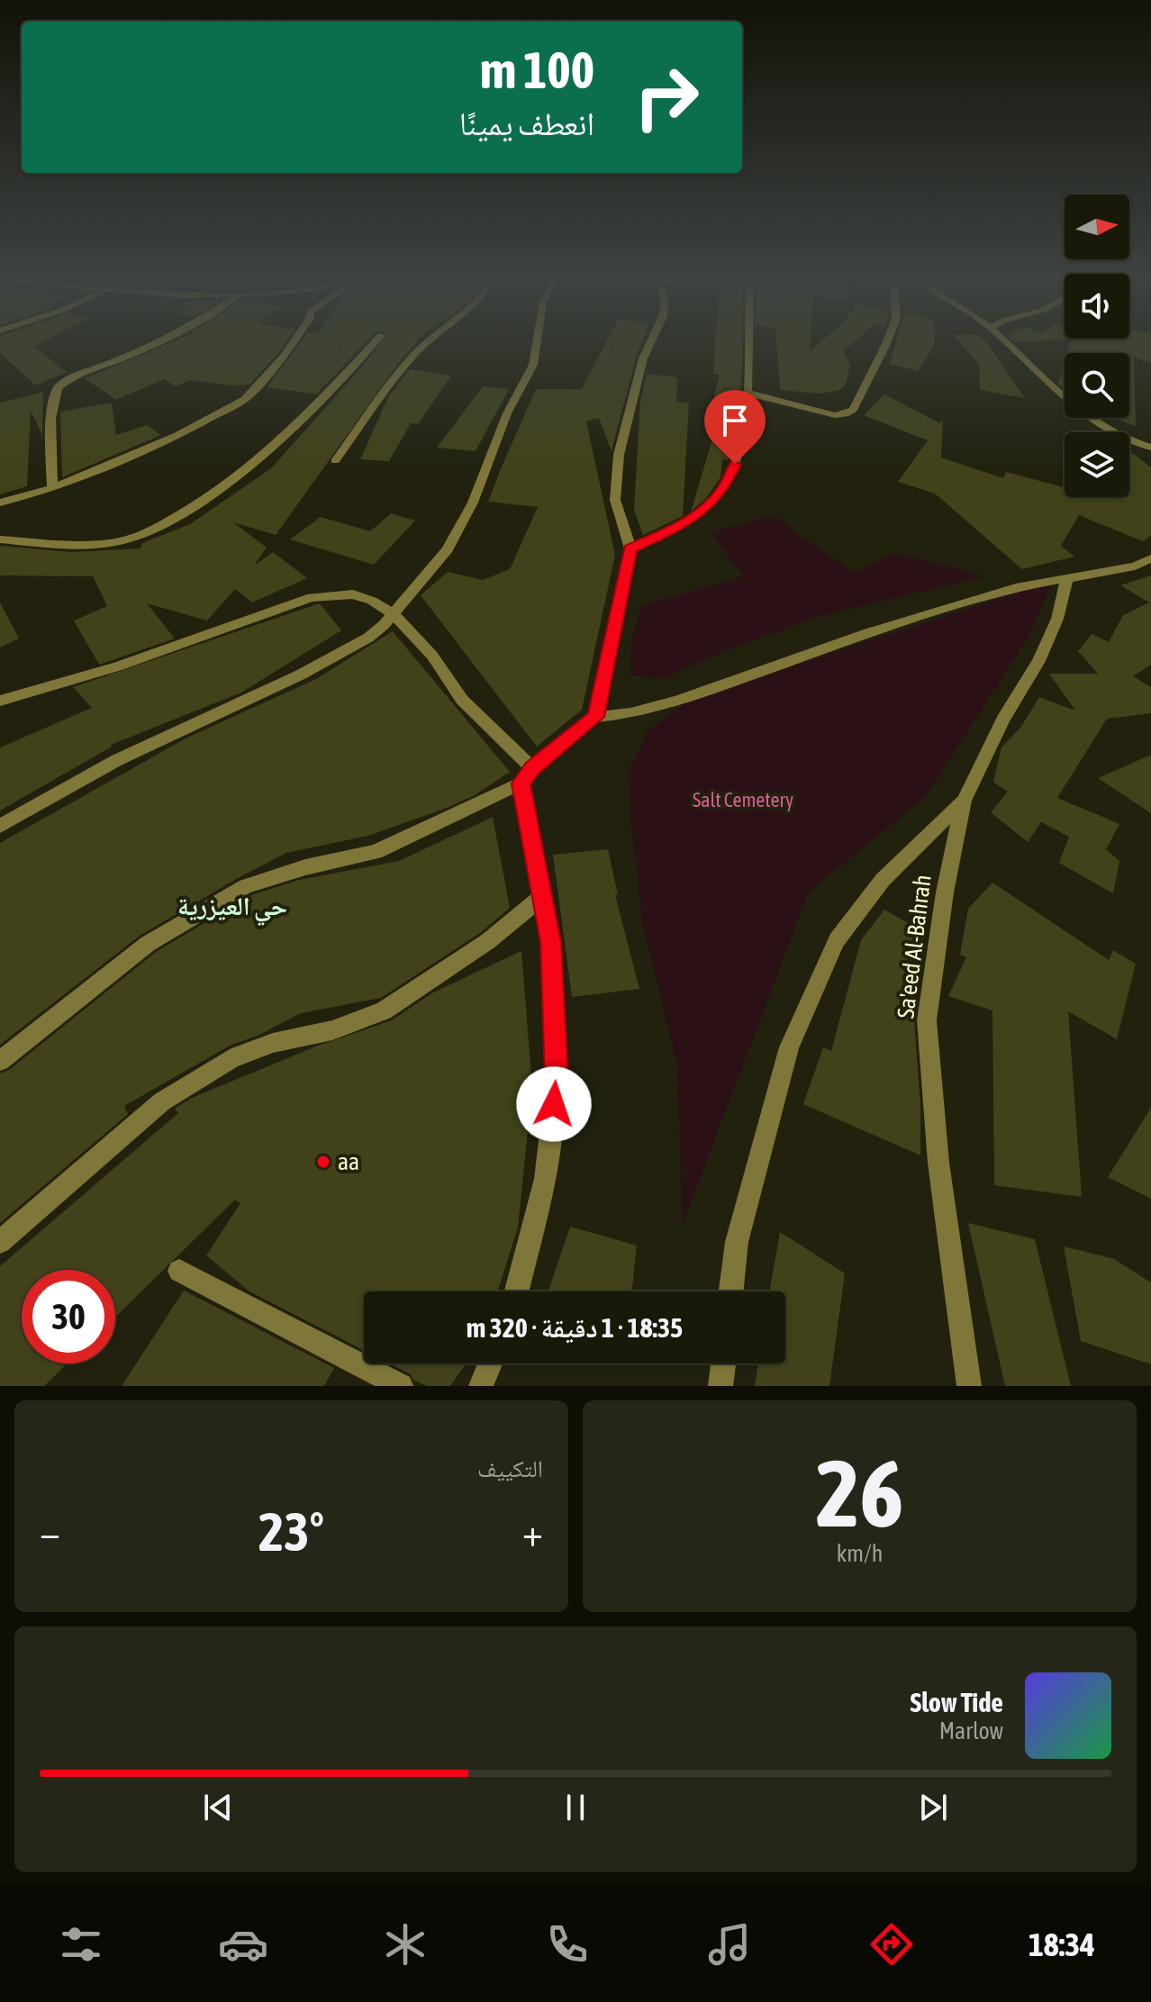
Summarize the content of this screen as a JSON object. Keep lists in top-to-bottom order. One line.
{"streets":{"street":["Sa'eed Al-Bahrah"]},"districts":["حي العيزرية"],"parks":["Salt Cemetery"],"places":["aa"],"north":"right","page":{"turn":["100 m","انعطف يمينًا"],"limit":"30","trip":"18:35 · 1 دقيقة · 320 m","tile":[["26","km/h"],"التكييف"],"heat":["−","23°","+"],"song":["Slow Tide","Marlow"],"tabs":"18:34"}}
